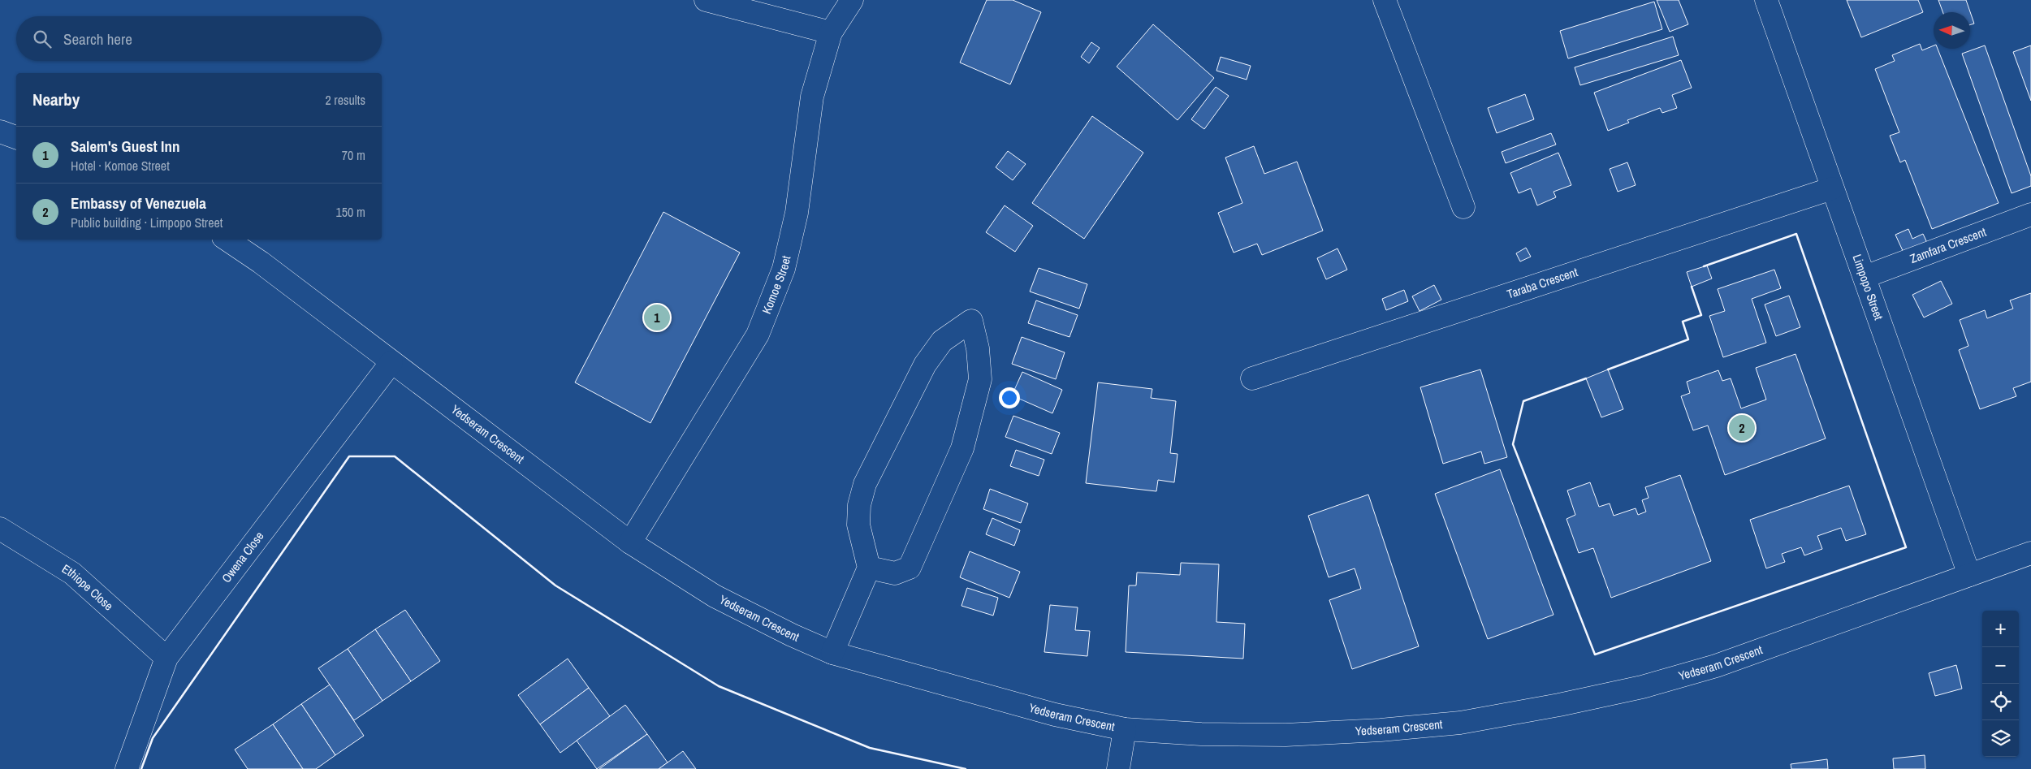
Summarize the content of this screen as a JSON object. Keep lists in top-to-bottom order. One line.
{"streets":{"street":["Zamfara Crescent","Taraba Crescent","Komoe Street","Limpopo Street","Yedseram Crescent","Owena Close","Ethiope Close"]},"crossings":[["Zamfara Crescent","Limpopo Street"],["Taraba Crescent","Limpopo Street"],["Komoe Street","Yedseram Crescent"],["Limpopo Street","Yedseram Crescent"],["Yedseram Crescent","Owena Close"],["Owena Close","Ethiope Close"]],"north":"left","page":{"search":"Search here","heading":["Nearby","2 results"],"list":[{"mark":"1","name":"Salem's Guest Inn","note":"Hotel · Komoe Street","value":"70 m"},{"mark":"2","name":"Embassy of Venezuela","note":"Public building · Limpopo Street","value":"150 m"}],"pins":["1","2"],"map_buttons":["+","−"]}}
